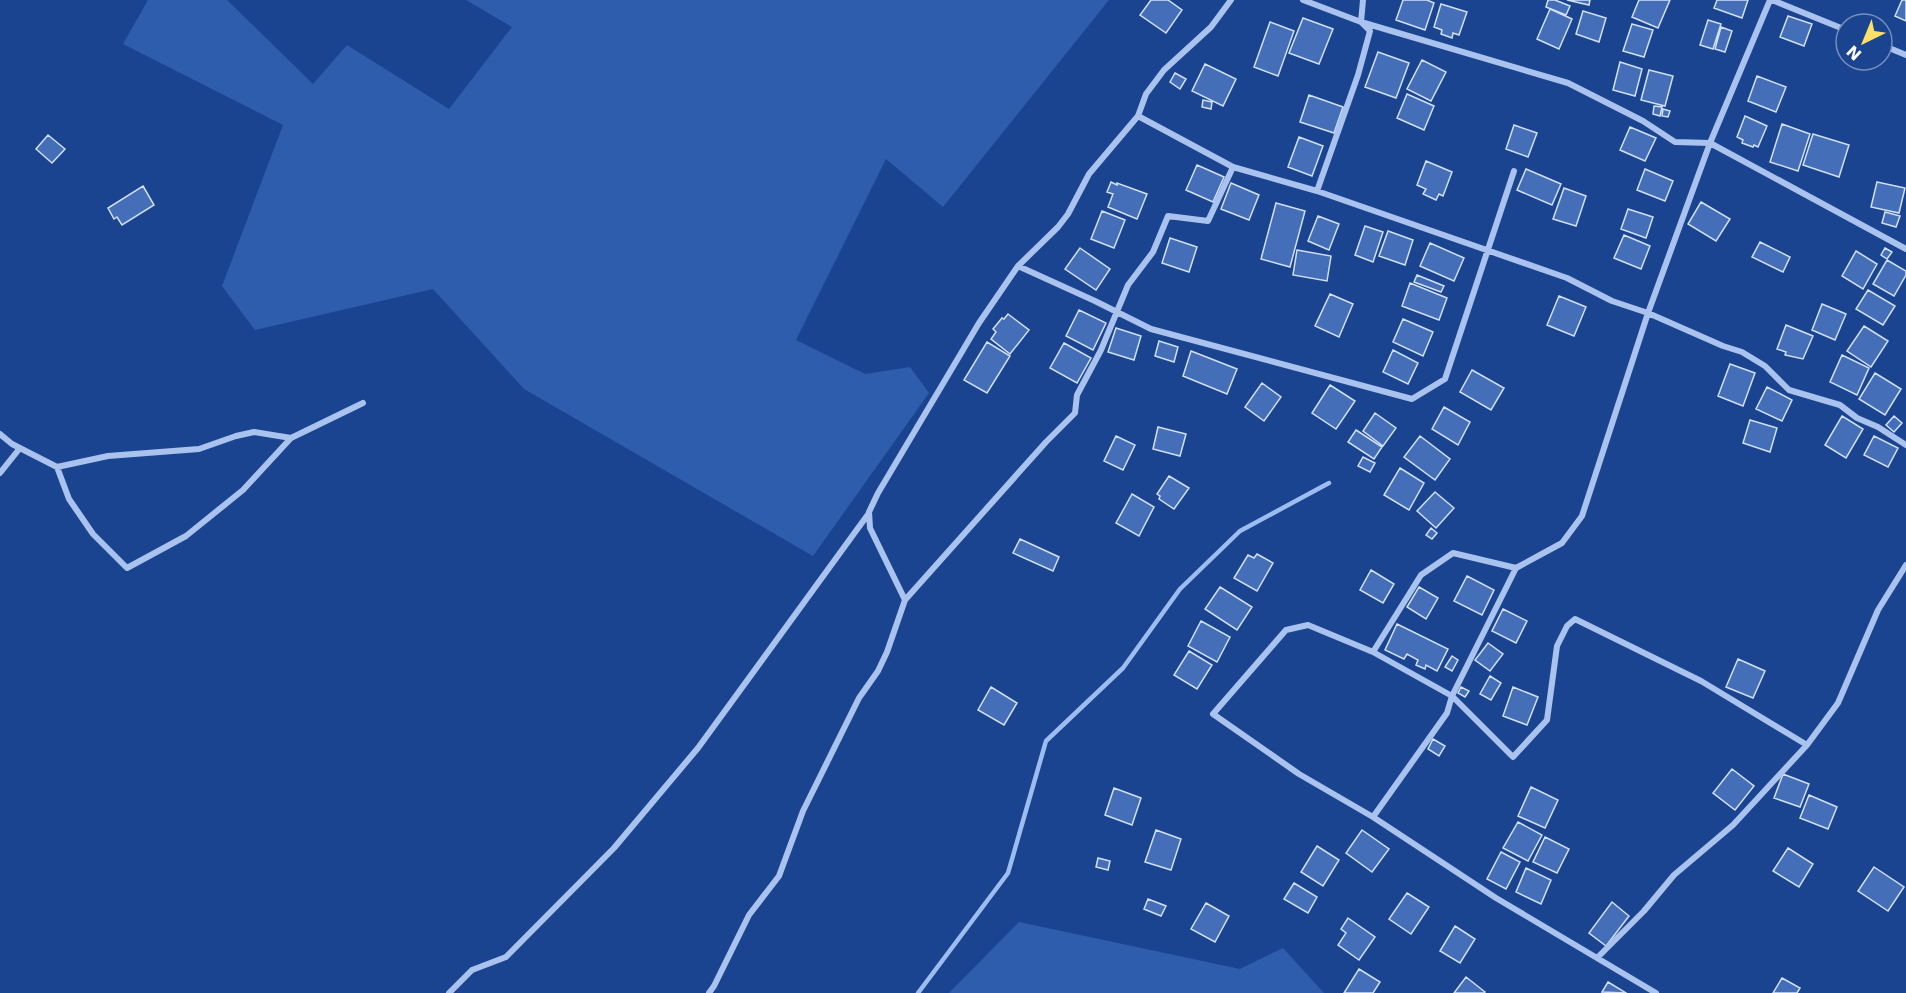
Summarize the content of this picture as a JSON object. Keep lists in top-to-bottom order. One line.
{"north":"bottom left"}
